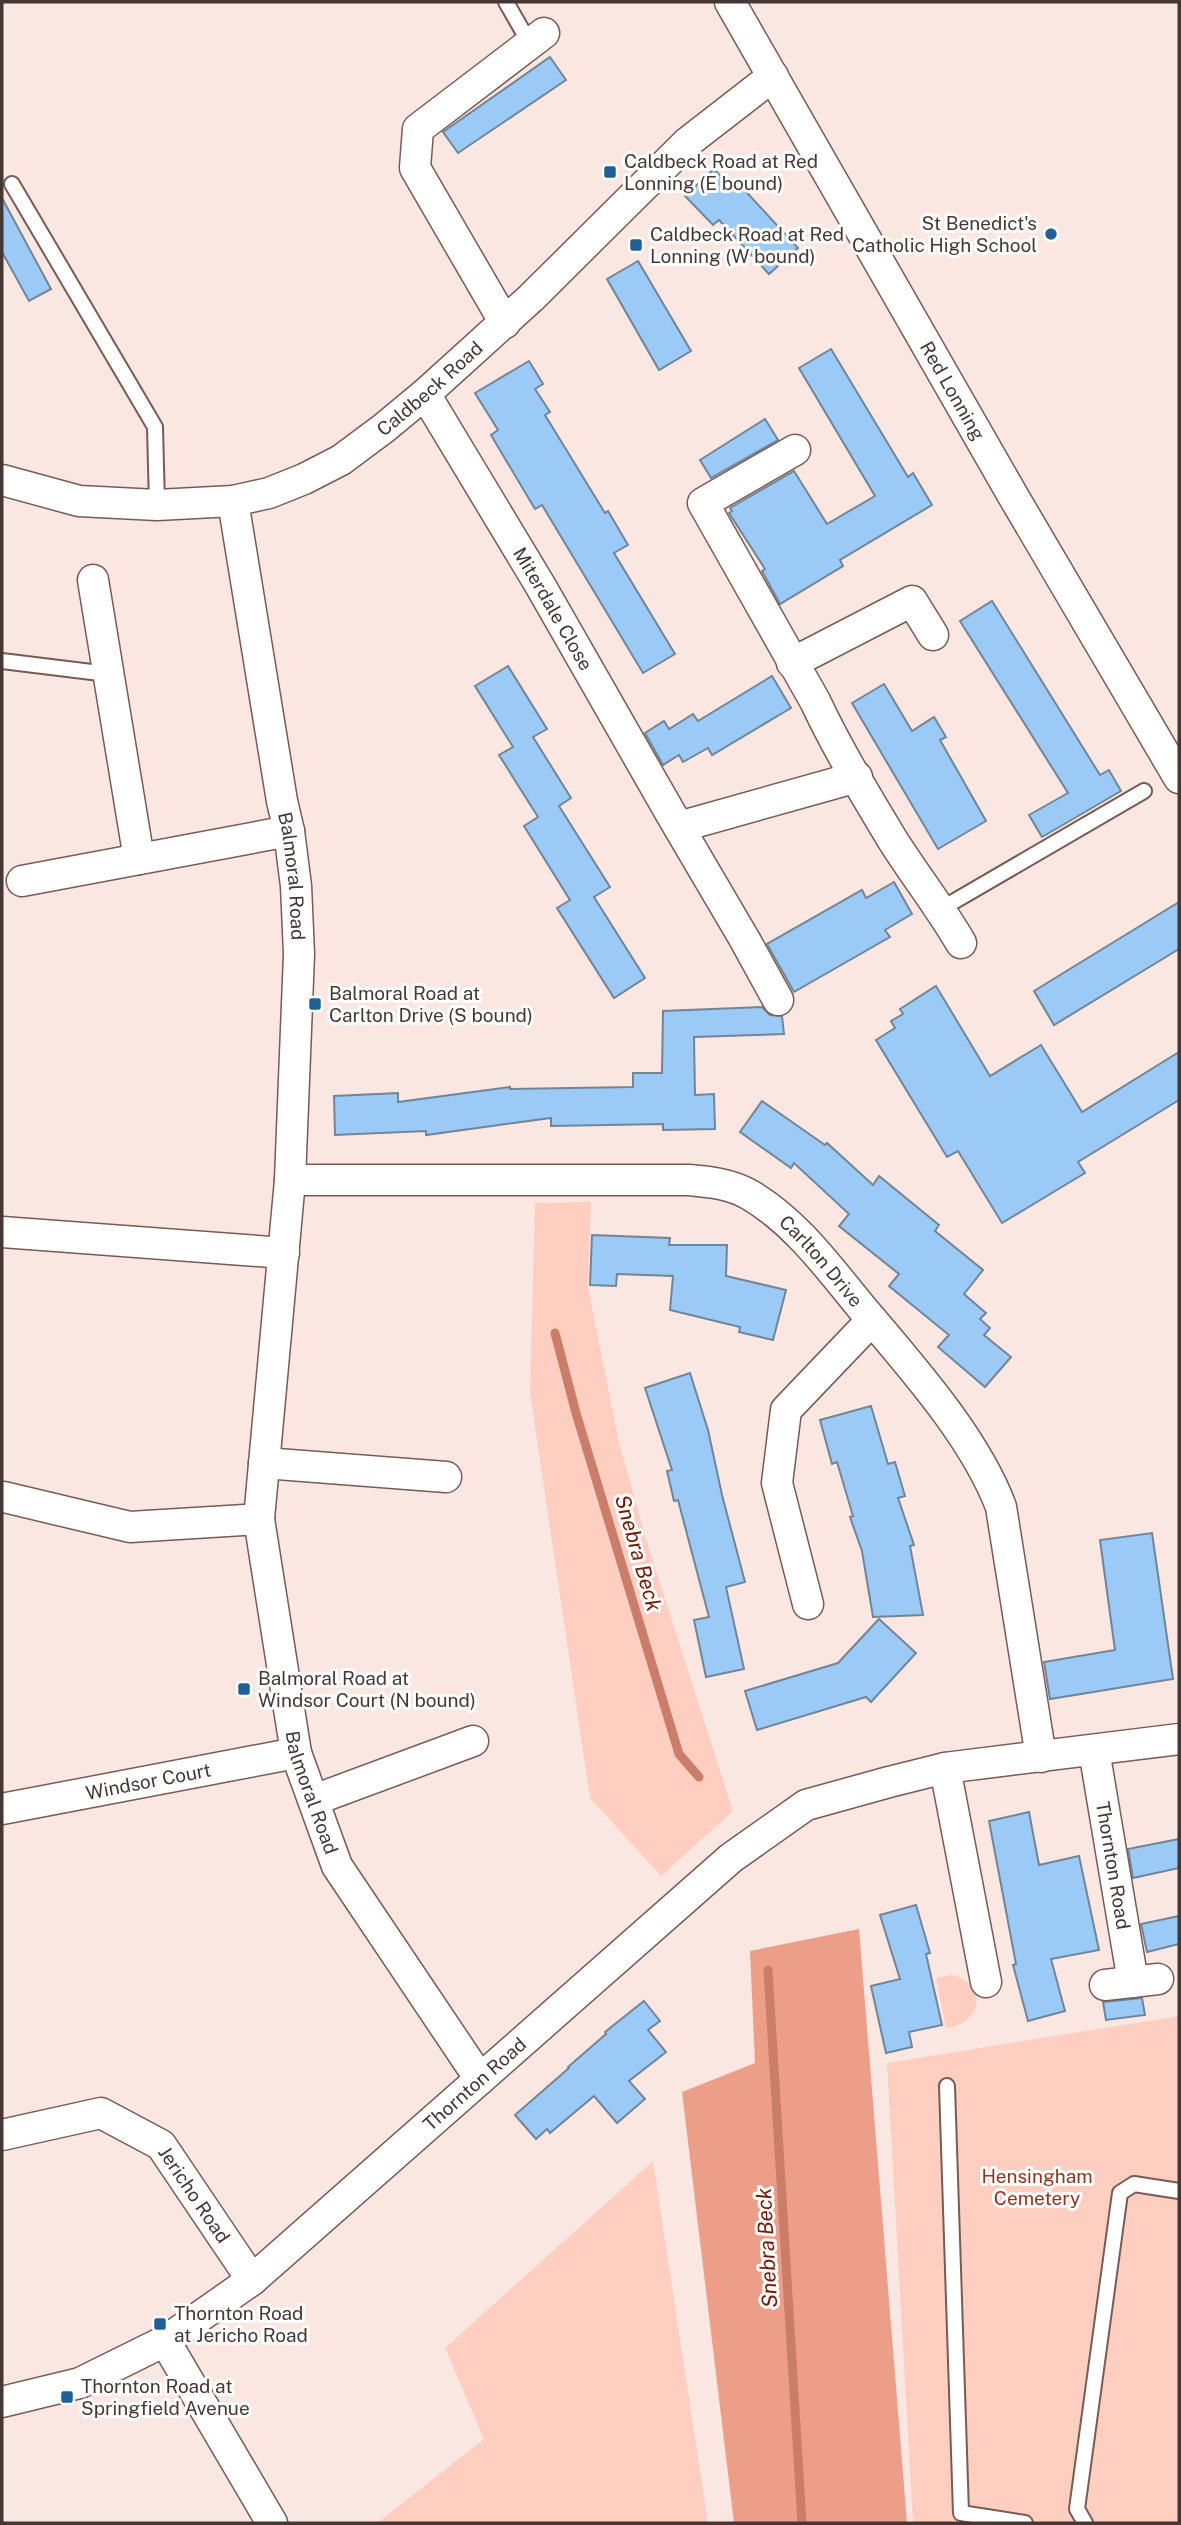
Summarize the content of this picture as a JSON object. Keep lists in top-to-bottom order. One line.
{"streets":{"street":["Caldbeck Road","Red Lonning","Miterdale Close","Balmoral Road","Carlton Drive","Windsor Court","Thornton Road","Jericho Road"]},"crossings":[["Caldbeck Road","Red Lonning"],["Caldbeck Road","Miterdale Close"],["Caldbeck Road","Balmoral Road"],["Balmoral Road","Carlton Drive"],["Balmoral Road","Windsor Court"],["Balmoral Road","Thornton Road"],["Carlton Drive","Thornton Road"],["Thornton Road","Jericho Road"]],"water":["Snebra Beck"],"parks":["Hensingham Cemetery"],"places":{"transit":["Caldbeck Road at Red Lonning (E bound)","Caldbeck Road at Red Lonning (W bound)","Balmoral Road at Carlton Drive (S bound)","Balmoral Road at Windsor Court (N bound)","Thornton Road at Jericho Road","Thornton Road at Springfield Avenue"],"other":["St Benedict's Catholic High School"]}}
